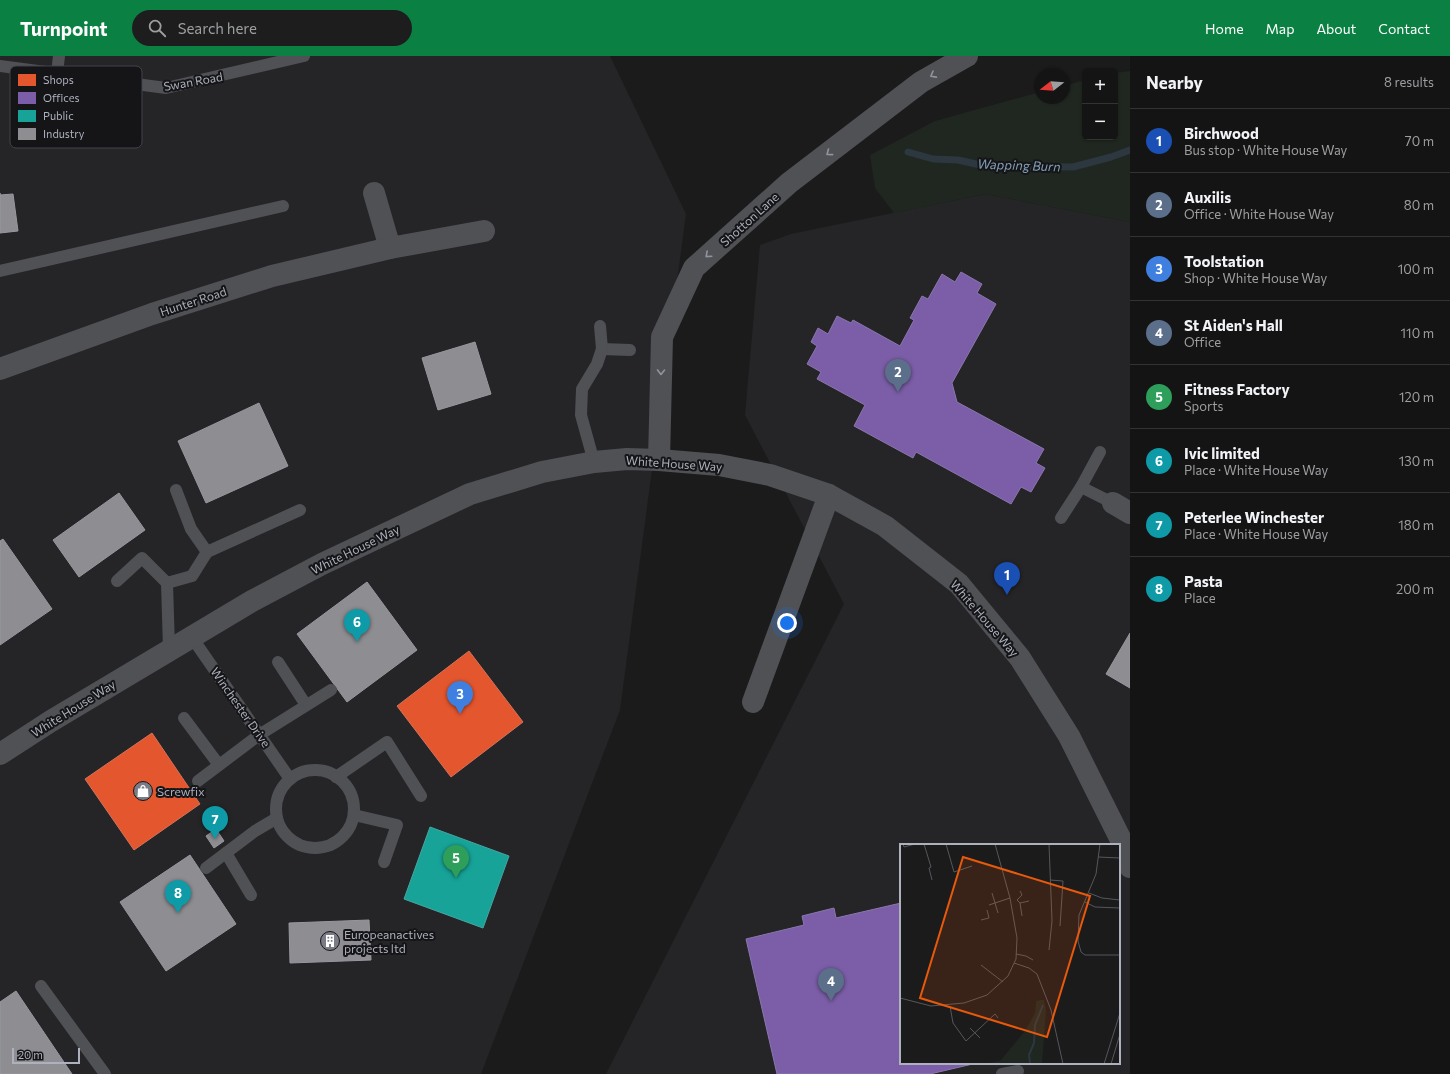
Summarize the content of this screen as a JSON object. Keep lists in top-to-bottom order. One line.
{"streets":{"street":["Shotton Lane","Hunter Road","White House Way"],"lane":["Swan Road","Winchester Drive"]},"crossings":[["Shotton Lane","White House Way"],["White House Way","Winchester Drive"]],"one_way":["Shotton Lane"],"water":["Wapping Burn"],"places":{"shop":["Screwfix"],"building":["Europeanactives projects ltd"]},"legend":["Shops","Offices","Public","Industry"],"scale_bar":"20 m","north":"left","page":{"header":"Turnpoint","search":"Search here","nav":["Home","Map","About","Contact"],"heading":["Nearby","8 results"],"map_buttons":["+","−"],"list":[{"mark":"1","name":"Birchwood","note":"Bus stop · White House Way","value":"70 m"},{"mark":"2","name":"Auxilis","note":"Office · White House Way","value":"80 m"},{"mark":"3","name":"Toolstation","note":"Shop · White House Way","value":"100 m"},{"mark":"4","name":"St Aiden's Hall","note":"Office","value":"110 m"},{"mark":"5","name":"Fitness Factory","note":"Sports","value":"120 m"},{"mark":"6","name":"Ivic limited","note":"Place · White House Way","value":"130 m"},{"mark":"7","name":"Peterlee Winchester","note":"Place · White House Way","value":"180 m"},{"mark":"8","name":"Pasta","note":"Place","value":"200 m"}],"pins":["2","1","6","3","7","5","8","4"],"scale":"20 m"}}
